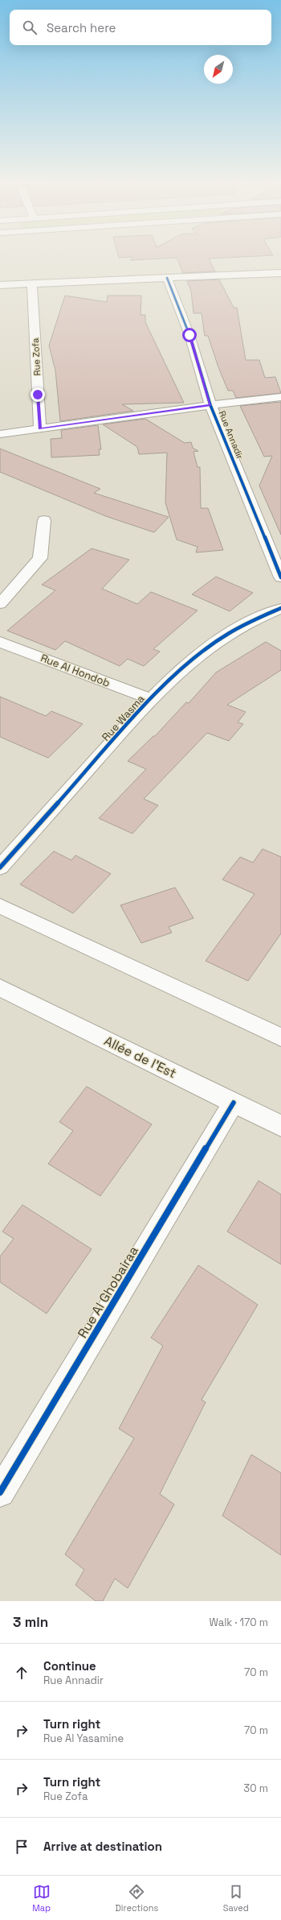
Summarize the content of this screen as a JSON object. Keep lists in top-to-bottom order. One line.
{"streets":{"street":["Rue Zofa","Rue Annadir","Rue Al Hondob","Rue Wasma","Allée de l'Est","Rue Al Ghobairaa"]},"crossings":[["Rue Al Hondob","Rue Wasma"],["Allée de l'Est","Rue Al Ghobairaa"]],"north":"bottom left","page":{"search":"Search here","heading":["3 min","Walk · 170 m"],"list":[["Continue","Rue Annadir","70 m"],["Turn right","Rue Al Yasamine","70 m"],["Turn right","Rue Zofa","30 m"],"Arrive at destination"],"nav":["Map","Directions","Saved"]}}
